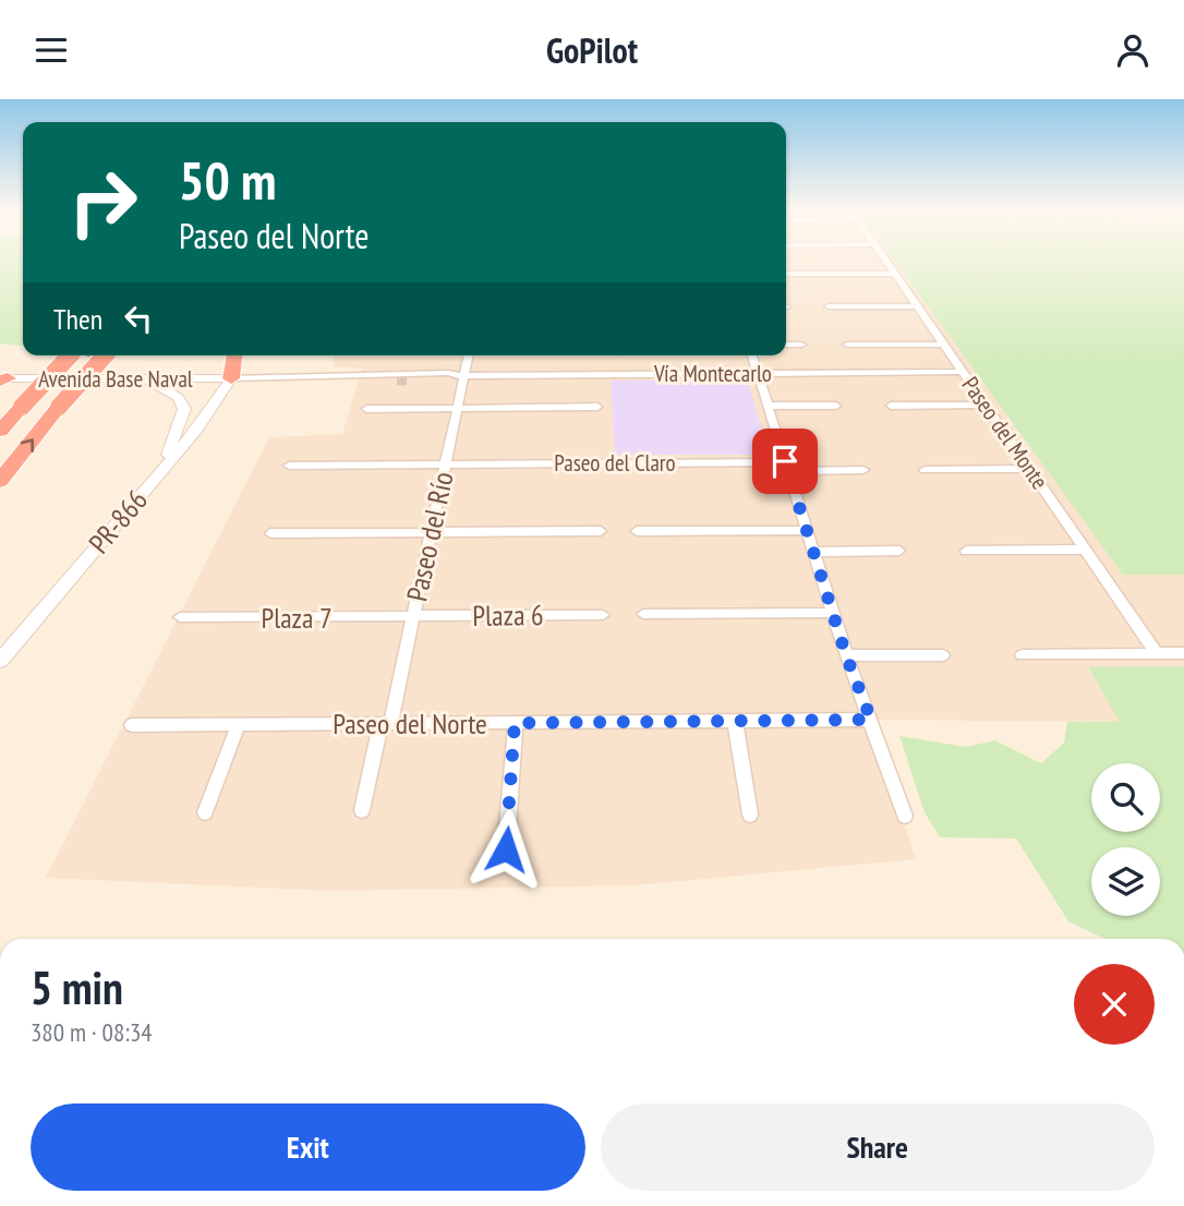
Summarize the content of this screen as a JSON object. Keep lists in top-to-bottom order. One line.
{"streets":{"street":["Vía Montecarlo","Avenida Base Naval","Paseo del Monte","Paseo del Claro","PR-866","Paseo del Río","Plaza 6","Plaza 7","Paseo del Norte"]},"crossings":[["Vía Montecarlo","Avenida Base Naval"],["Vía Montecarlo","Paseo del Monte"],["Vía Montecarlo","PR-866"],["Vía Montecarlo","Paseo del Río"],["Avenida Base Naval","PR-866"],["Paseo del Claro","Paseo del Río"],["Paseo del Río","Plaza 6"],["Paseo del Río","Plaza 7"],["Paseo del Río","Paseo del Norte"],["Plaza 6","Plaza 7"]],"page":{"header":"GoPilot","turn":["50 m","Paseo del Norte"],"then":"Then","heading":["5 min","380 m · 08:34"],"buttons":["Exit","Share"]}}
